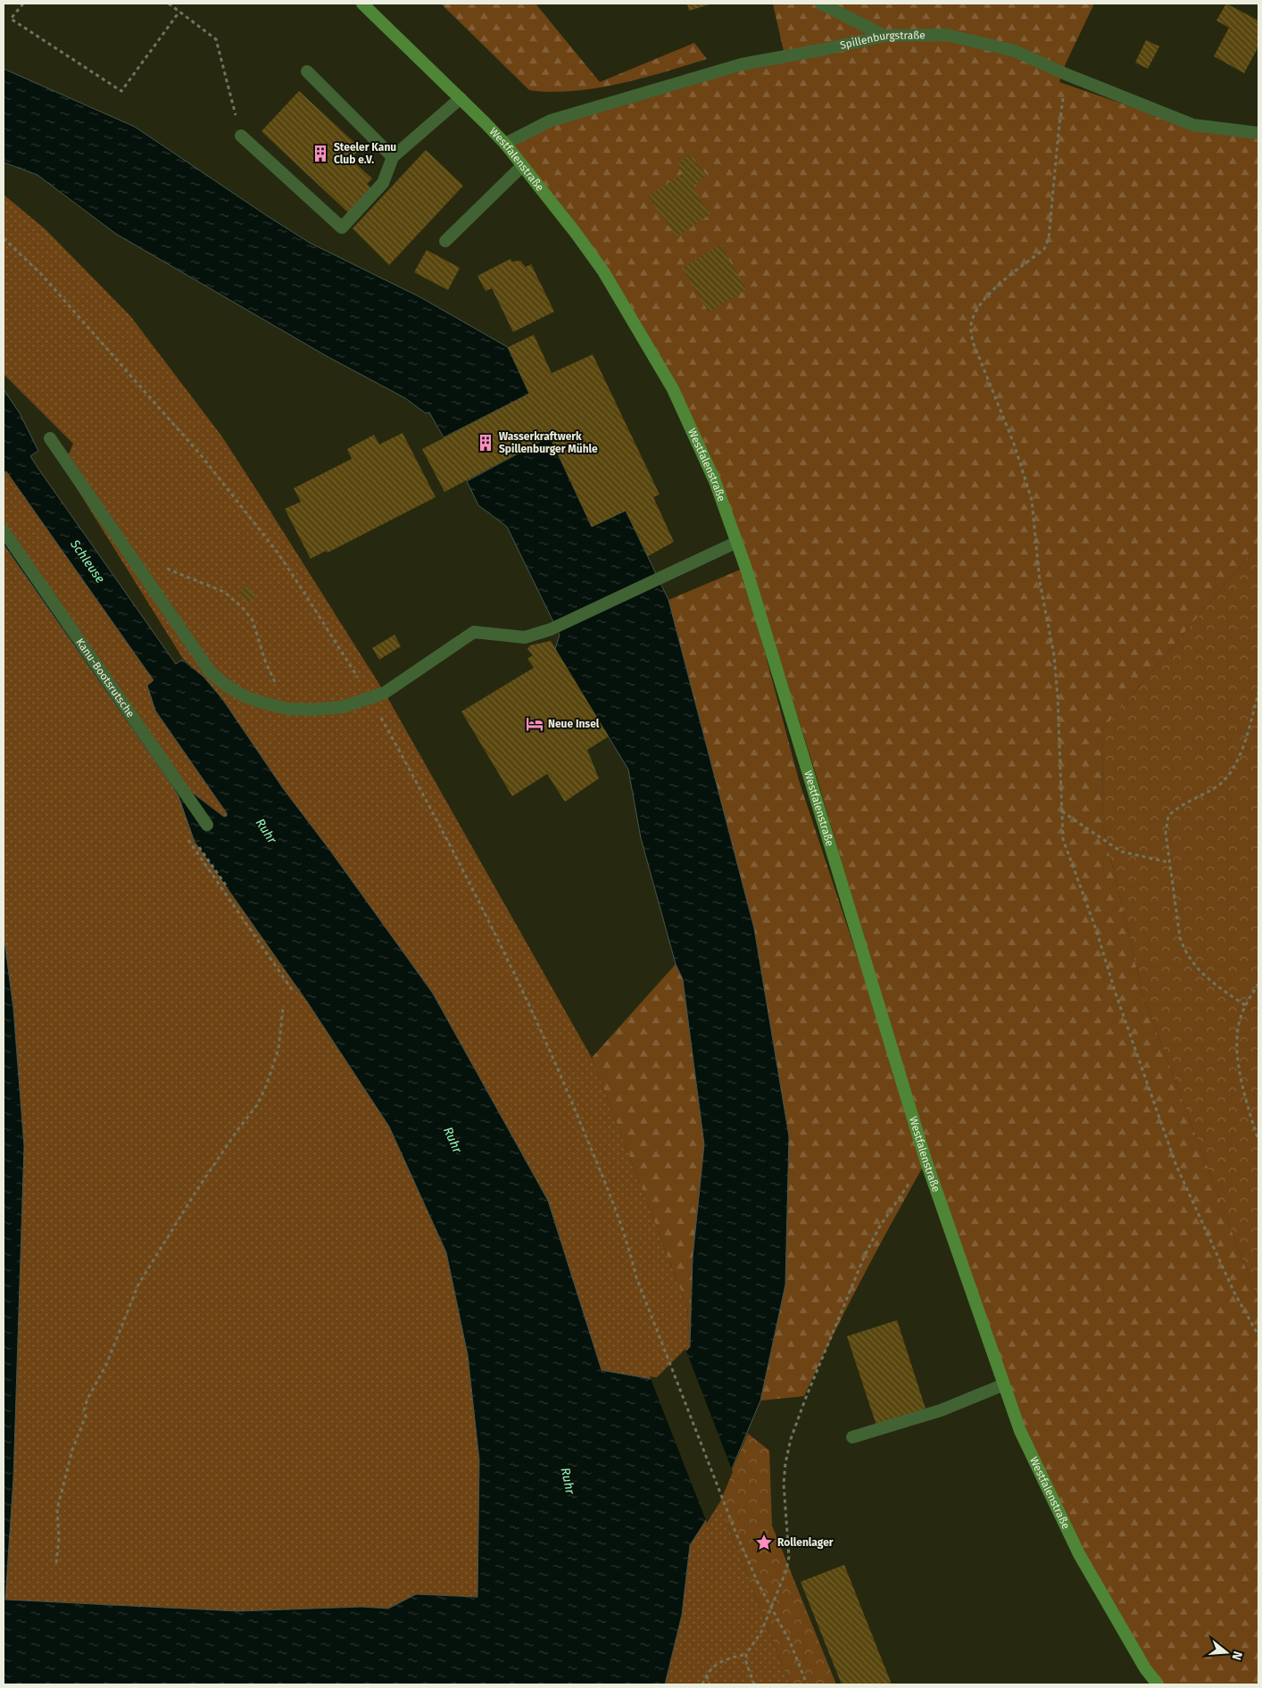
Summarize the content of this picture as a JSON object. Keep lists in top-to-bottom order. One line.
{"streets":{"main road":["Westfalenstraße"],"street":["Spillenburgstraße","Kanu-Bootsrutsche"]},"crossings":[["Spillenburgstraße","Westfalenstraße"]],"water":["Schleuse","Ruhr"],"places":{"building":["Steeler Kanu Club e.V.","Wasserkraftwerk Spillenburger Mühle"],"hotel":["Neue Insel"],"place":["Rollenlager"]},"north":"right"}
